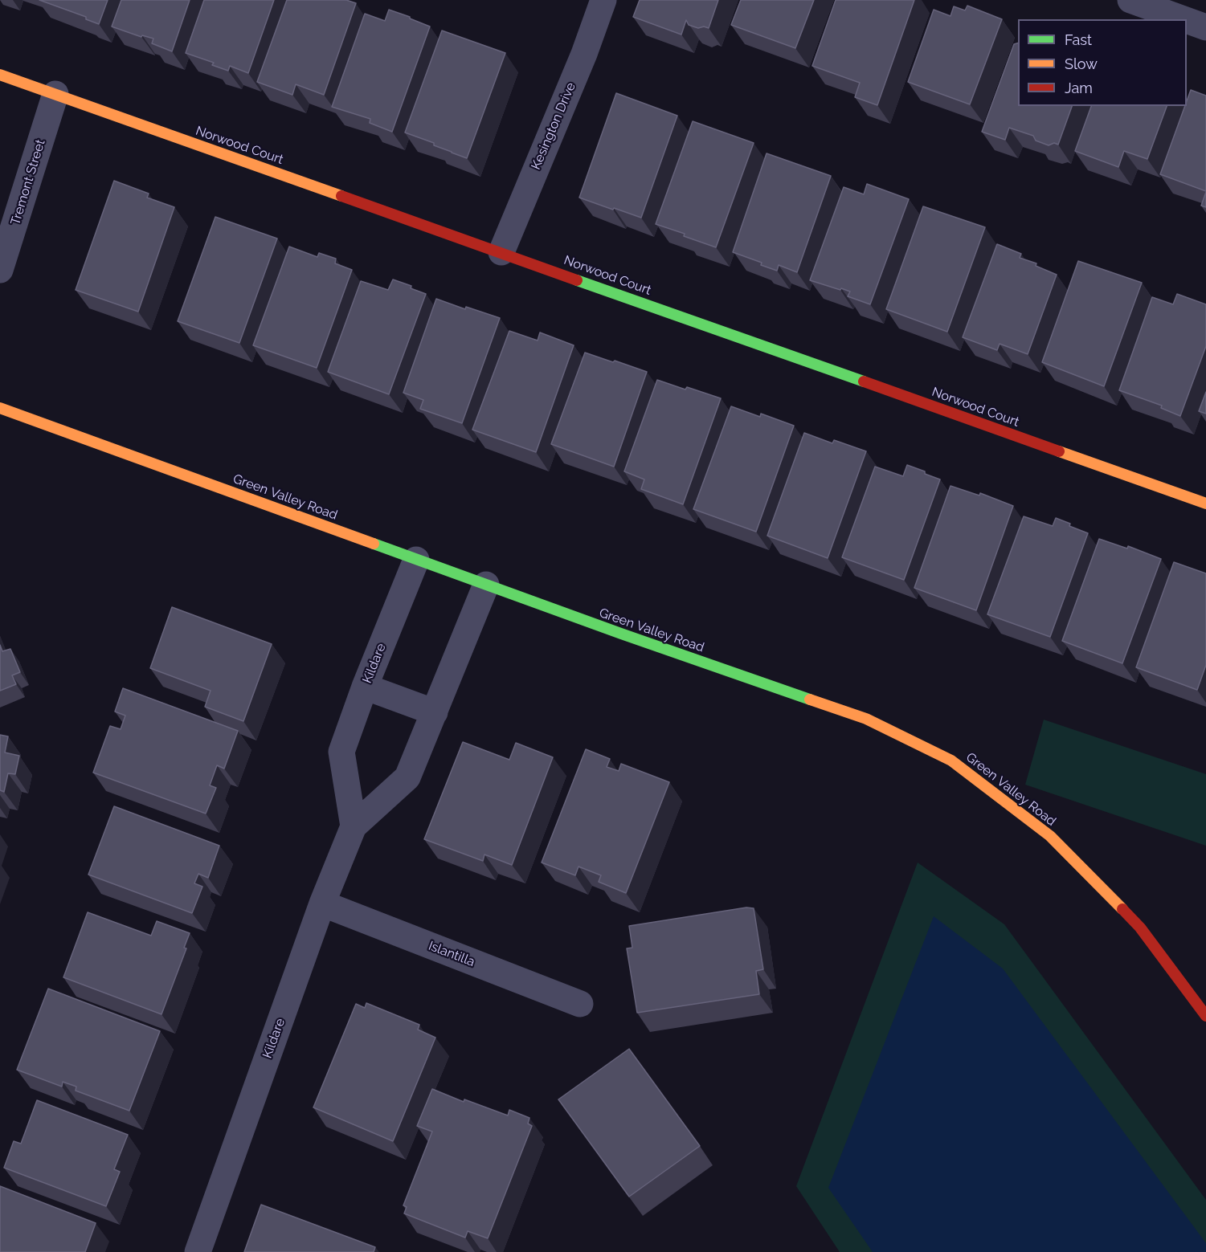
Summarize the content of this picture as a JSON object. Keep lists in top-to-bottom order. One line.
{"streets":{"street":["Kesington Drive","Norwood Court","Tremont Street","Green Valley Road","Kildare","Islantilla"]},"crossings":[["Kesington Drive","Norwood Court"],["Norwood Court","Tremont Street"],["Green Valley Road","Kildare"],["Kildare","Islantilla"]],"legend":["Fast","Slow","Jam"]}
